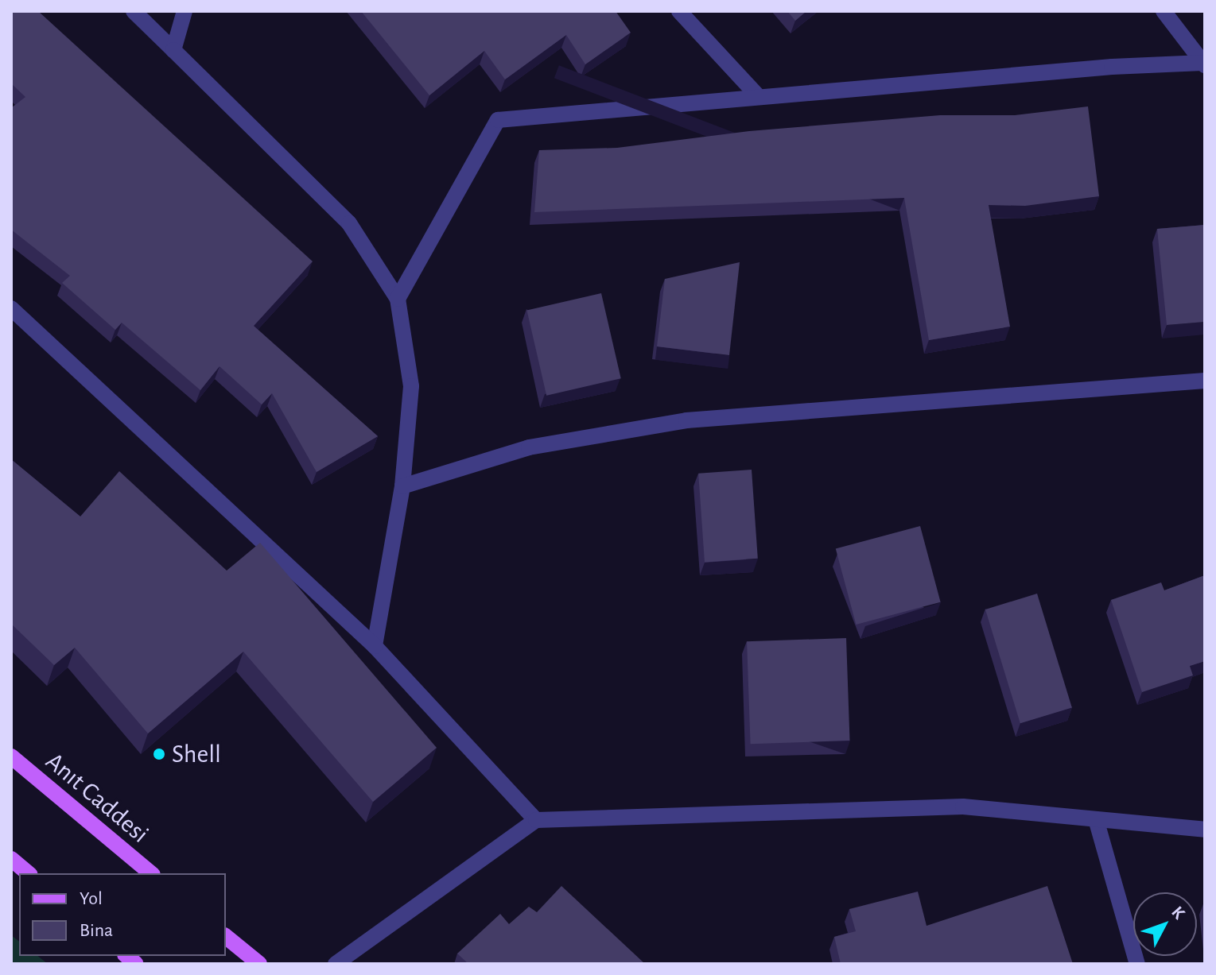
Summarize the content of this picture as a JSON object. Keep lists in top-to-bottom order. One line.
{"streets":{"main road":["Anıt Caddesi"]},"places":["Shell"],"legend":["Yol","Bina"],"north":"top right"}
